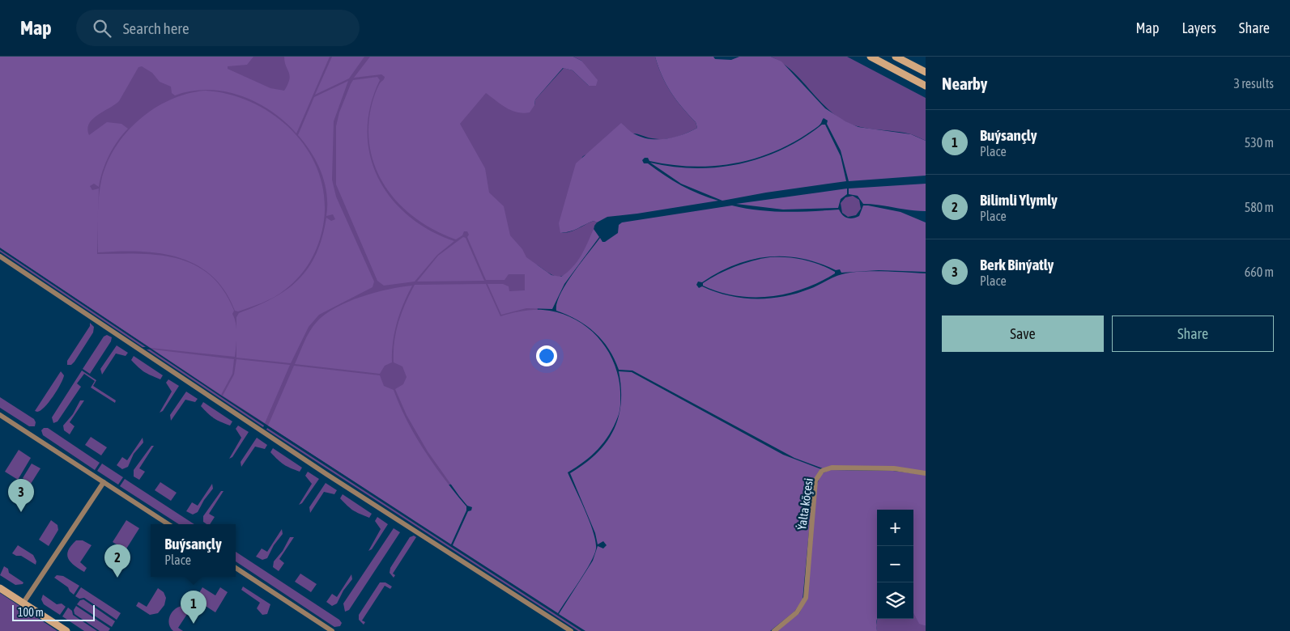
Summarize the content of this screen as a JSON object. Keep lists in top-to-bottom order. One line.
{"streets":{"street":["Ýalta köçesi"]},"scale_bar":"100 m","page":{"header":"Map","search":"Search here","nav":["Map","Layers","Share"],"heading":["Nearby","3 results"],"list":[{"mark":"1","name":"Buýsançly","note":"Place","value":"530 m"},{"mark":"2","name":"Bilimli Ylymly","note":"Place","value":"580 m"},{"mark":"3","name":"Berk Binýatly","note":"Place","value":"660 m"}],"buttons":["Save","Share"],"pins":["3","2","1"],"map_buttons":["+","−"],"popup":["Buýsançly","Place"],"scale":"100 m"}}
